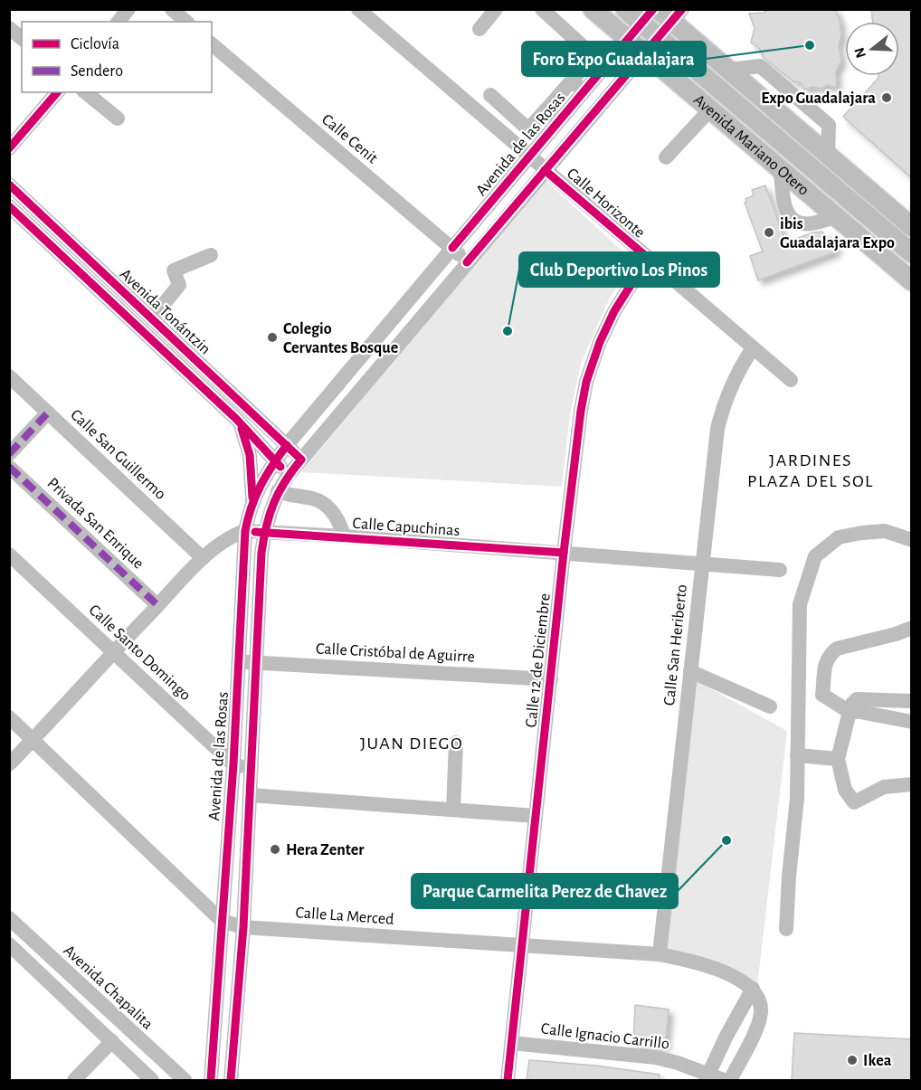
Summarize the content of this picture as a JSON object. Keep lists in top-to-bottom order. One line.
{"streets":{"main road":["Avenida Mariano Otero"],"street":["Calle Cenit","Avenida de las Rosas","Calle Horizonte","Avenida Tonántzin","Calle San Guillermo","Privada San Enrique","Calle Capuchinas","Calle San Heriberto","Calle Santo Domingo","Calle Cristóbal de Aguirre","Calle 12 de Diciembre","Calle La Merced","Avenida Chapalita","Calle Ignacio Carrillo"]},"crossings":[["Calle Cenit","Avenida de las Rosas"],["Avenida de las Rosas","Avenida Mariano Otero"],["Avenida de las Rosas","Calle Horizonte"],["Avenida de las Rosas","Avenida Tonántzin"],["Avenida de las Rosas","Calle Capuchinas"],["Avenida de las Rosas","Calle Santo Domingo"],["Avenida de las Rosas","Calle Cristóbal de Aguirre"],["Avenida de las Rosas","Calle La Merced"],["Calle Horizonte","Calle San Heriberto"],["Calle Horizonte","Calle 12 de Diciembre"],["Calle Capuchinas","Calle San Heriberto"],["Calle Capuchinas","Calle 12 de Diciembre"],["Calle San Heriberto","Calle La Merced"],["Calle Cristóbal de Aguirre","Calle 12 de Diciembre"],["Calle 12 de Diciembre","Calle La Merced"],["Calle 12 de Diciembre","Calle Ignacio Carrillo"]],"districts":["JARDINES PLAZA DEL SOL","JUAN DIEGO"],"places":["Foro Expo Guadalajara","Expo Guadalajara","ibis Guadalajara Expo","Club Deportivo Los Pinos","Colegio Cervantes Bosque","Parque Carmelita Perez de Chavez","Hera Zenter","Ikea"],"legend":["Ciclovía","Sendero"],"north":"left"}
